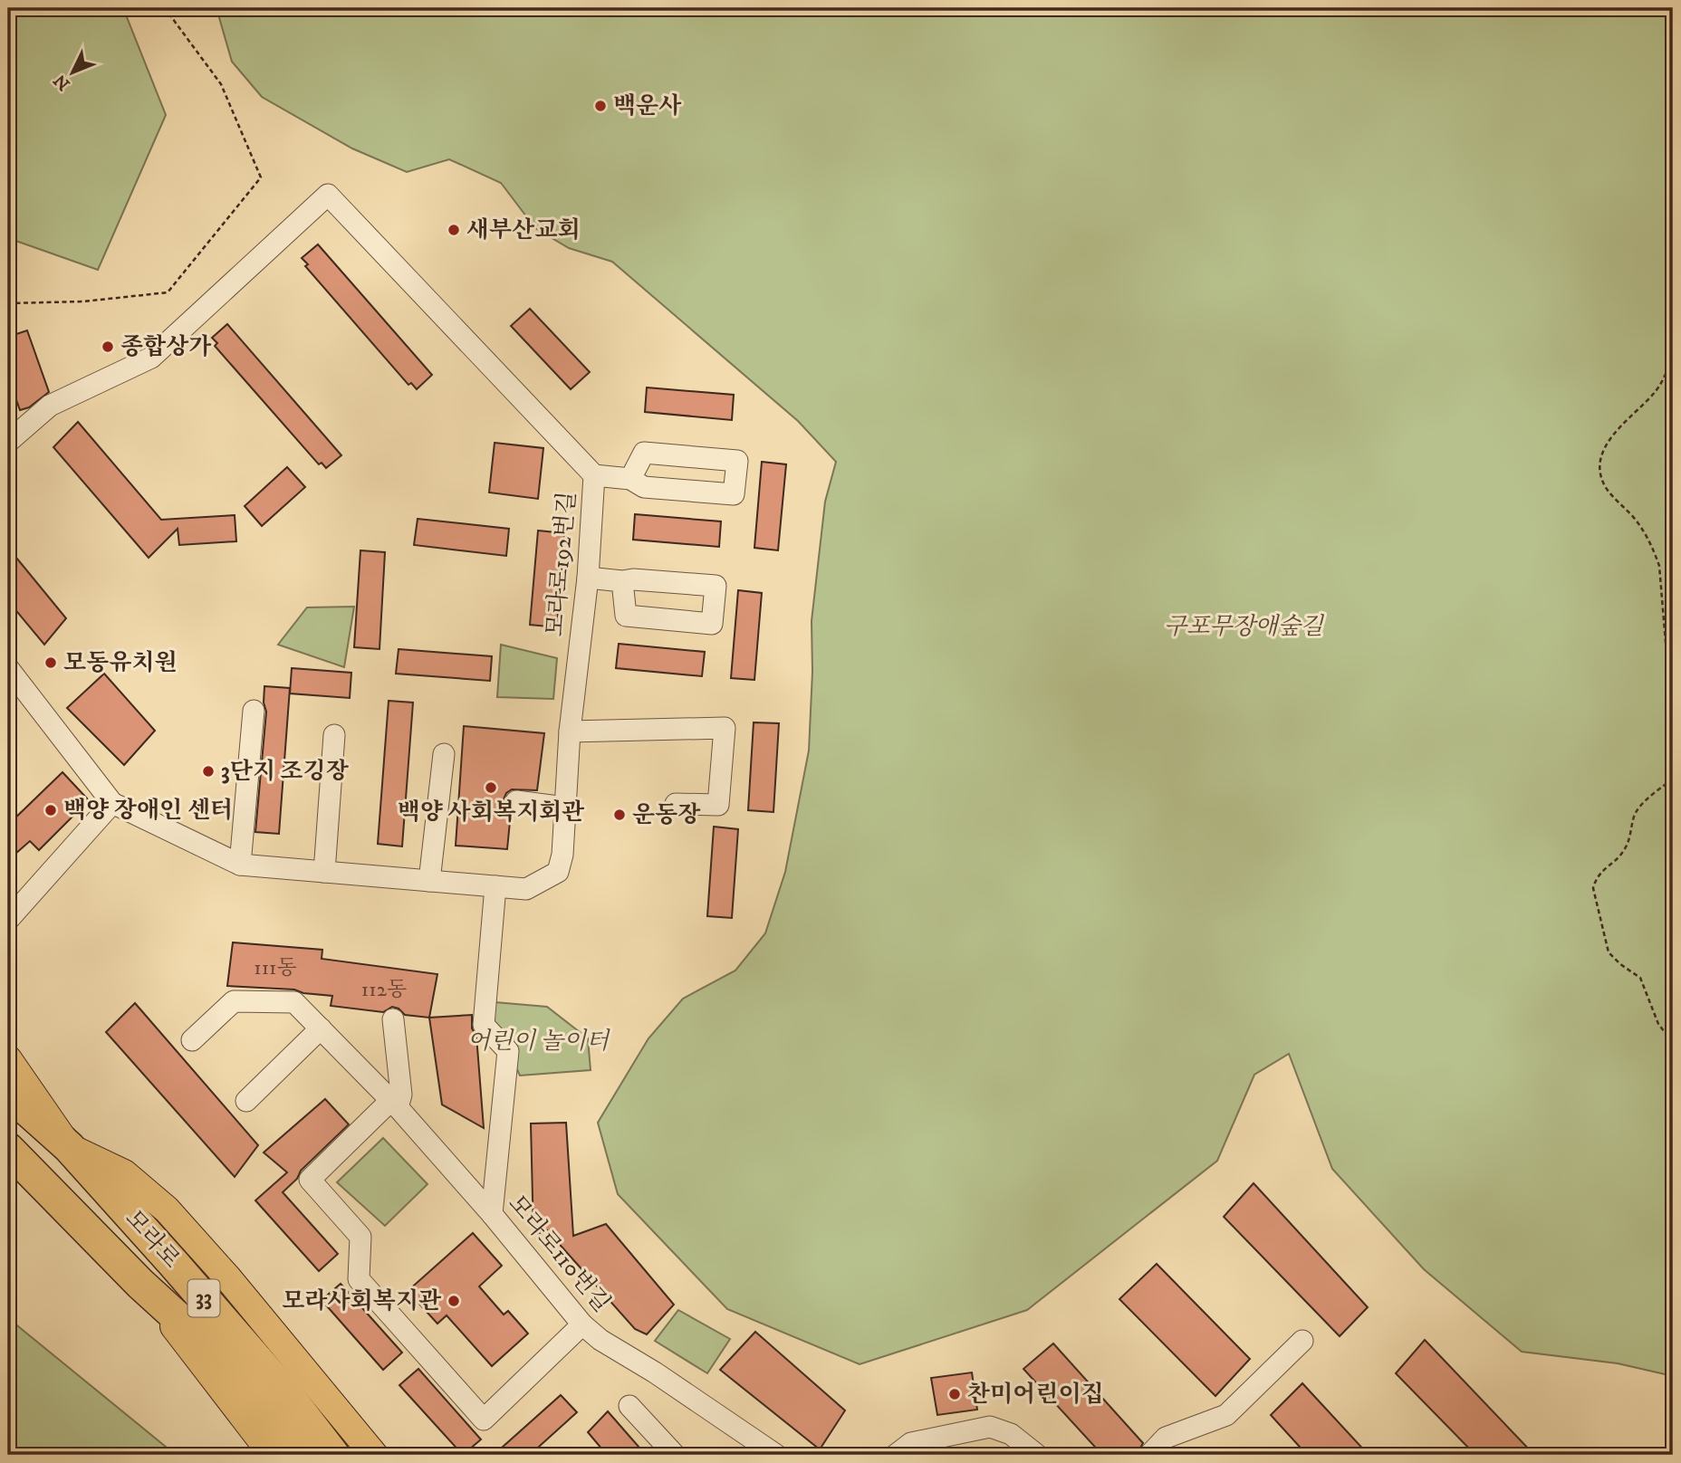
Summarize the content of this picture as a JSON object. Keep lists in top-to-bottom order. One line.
{"streets":{"highway":["모라로","33"],"street":["모라로192번길","모라로110번길"]},"parks":["구포무장애숲길","어린이 놀이터"],"places":["백운사","새부산교회","종합상가","모동유치원","3단지 조깅장","백양 사회복지회관","백양 장애인 센터","운동장","모라사회복지관","찬미어린이집"],"house_numbers":["111동","112동"],"north":"bottom left"}
